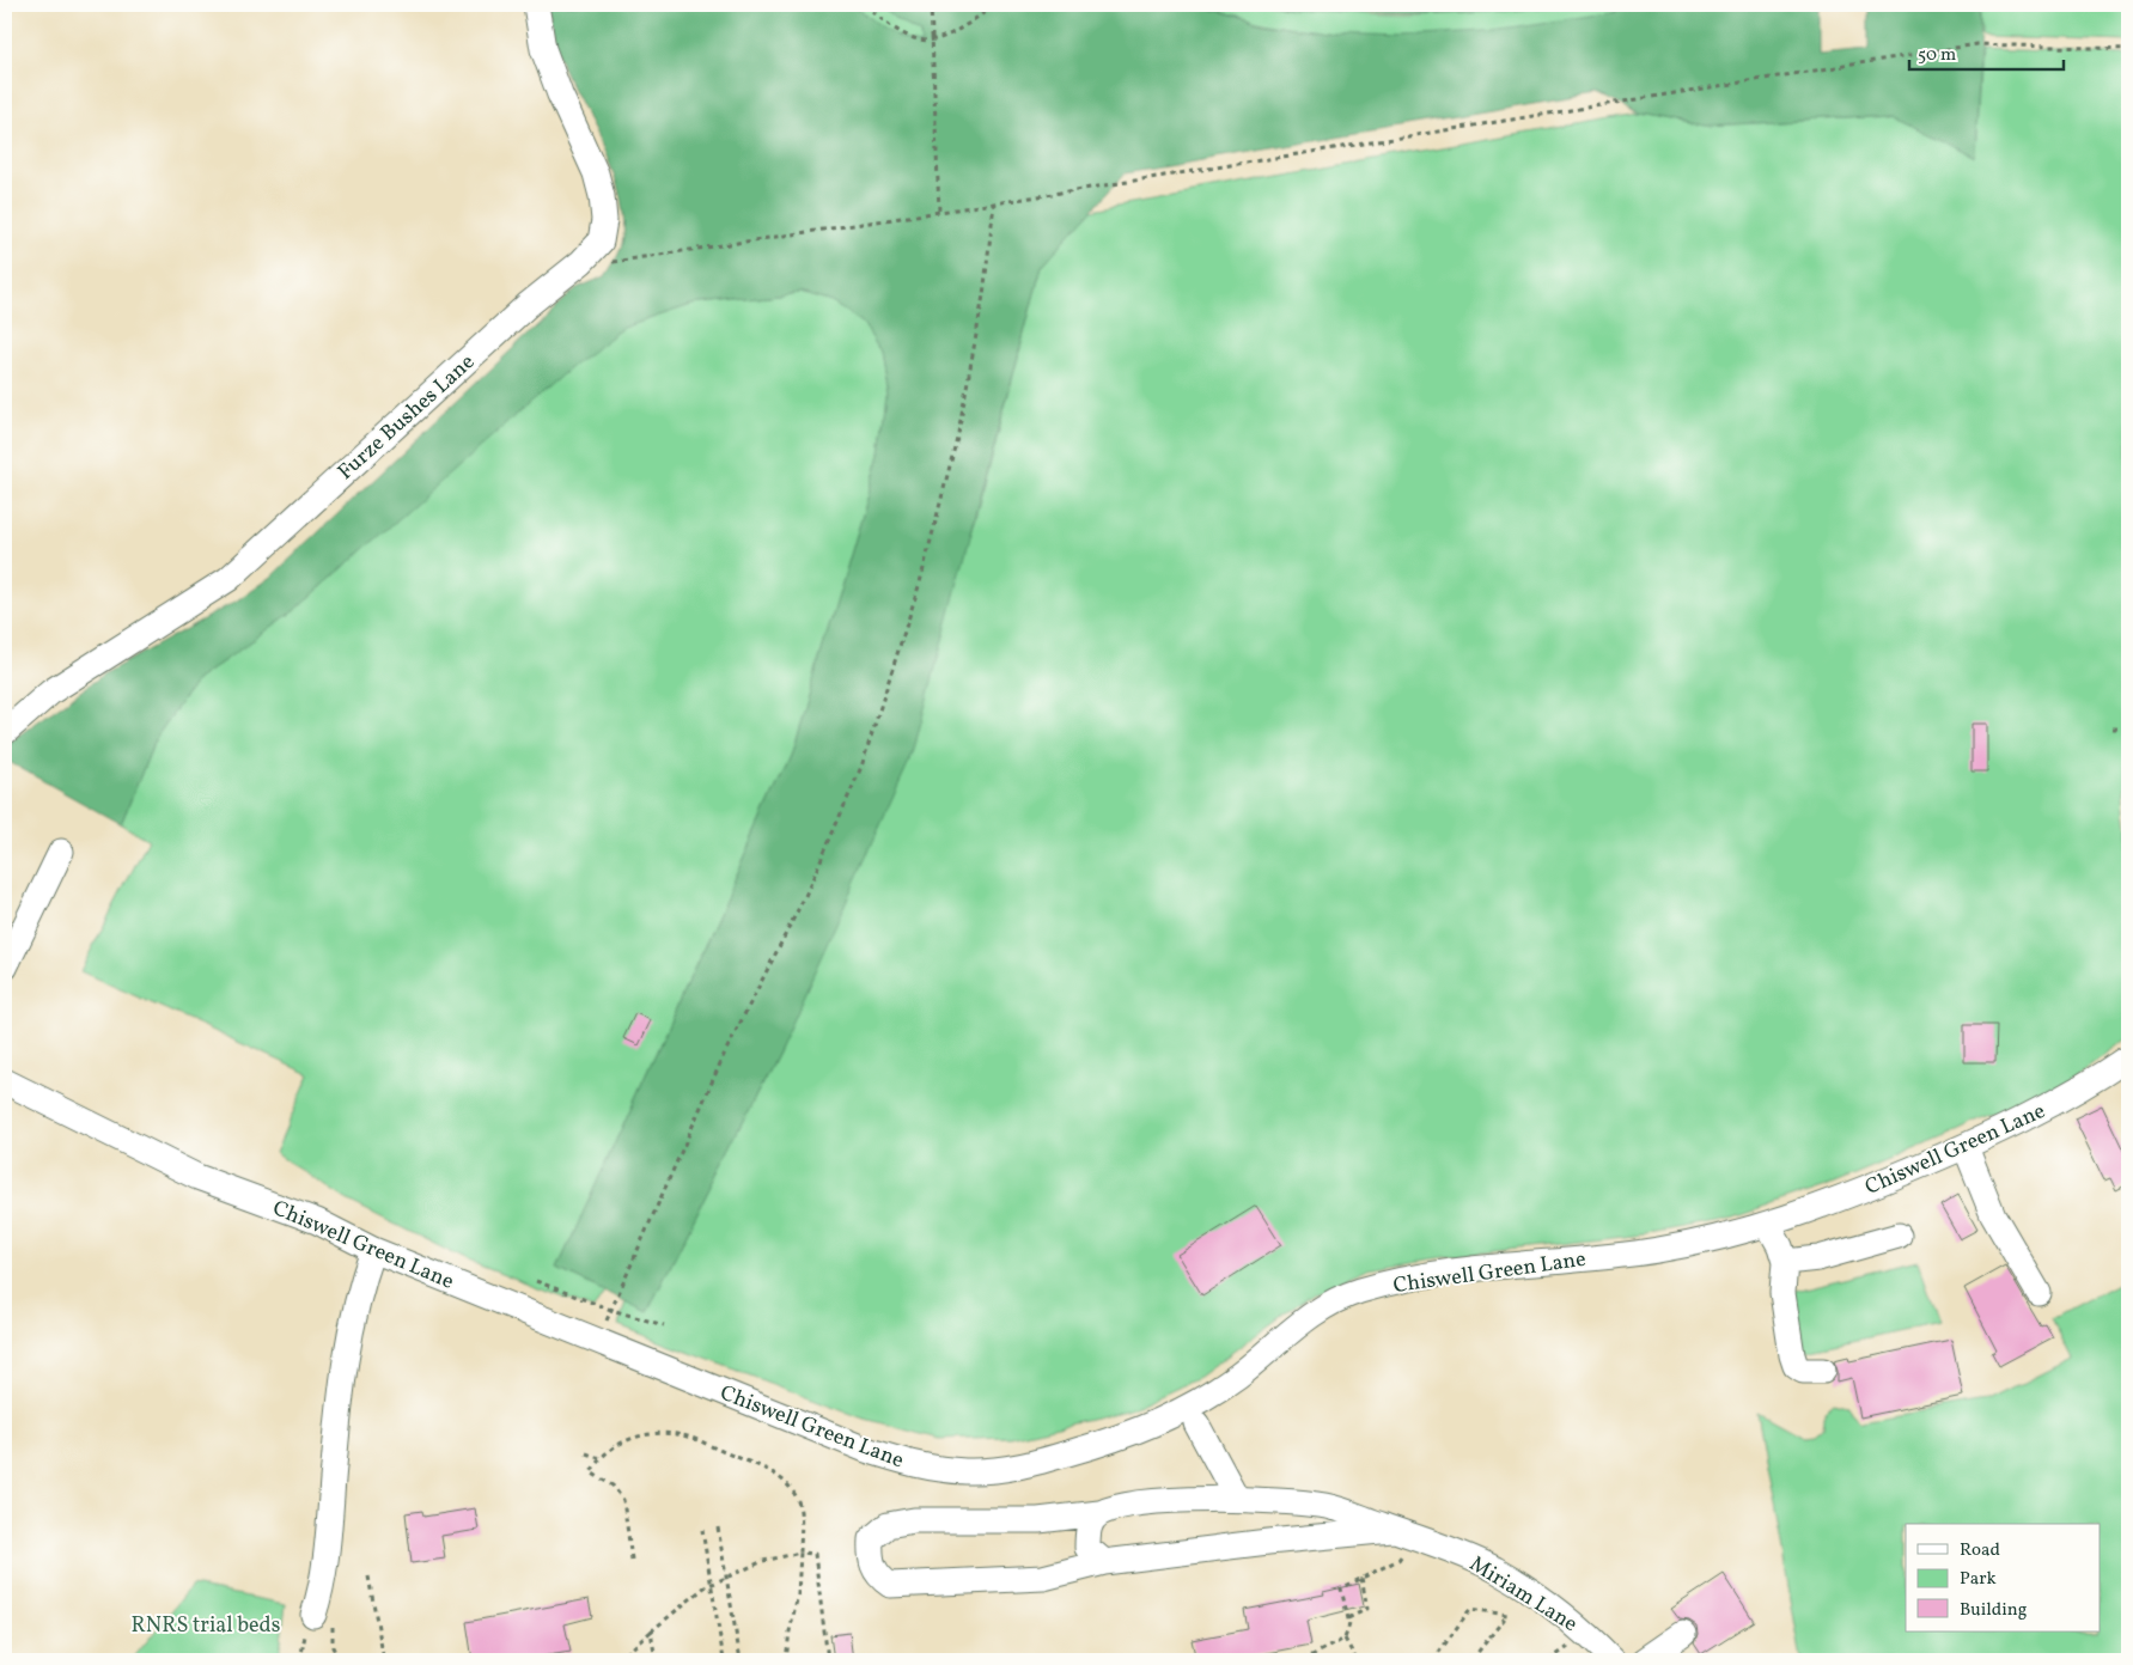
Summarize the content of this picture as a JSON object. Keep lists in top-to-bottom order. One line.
{"streets":{"street":["Furze Bushes Lane","Chiswell Green Lane","Miriam Lane"]},"parks":["RNRS trial beds"],"legend":["Road","Park","Building"],"scale_bar":"50 m"}
